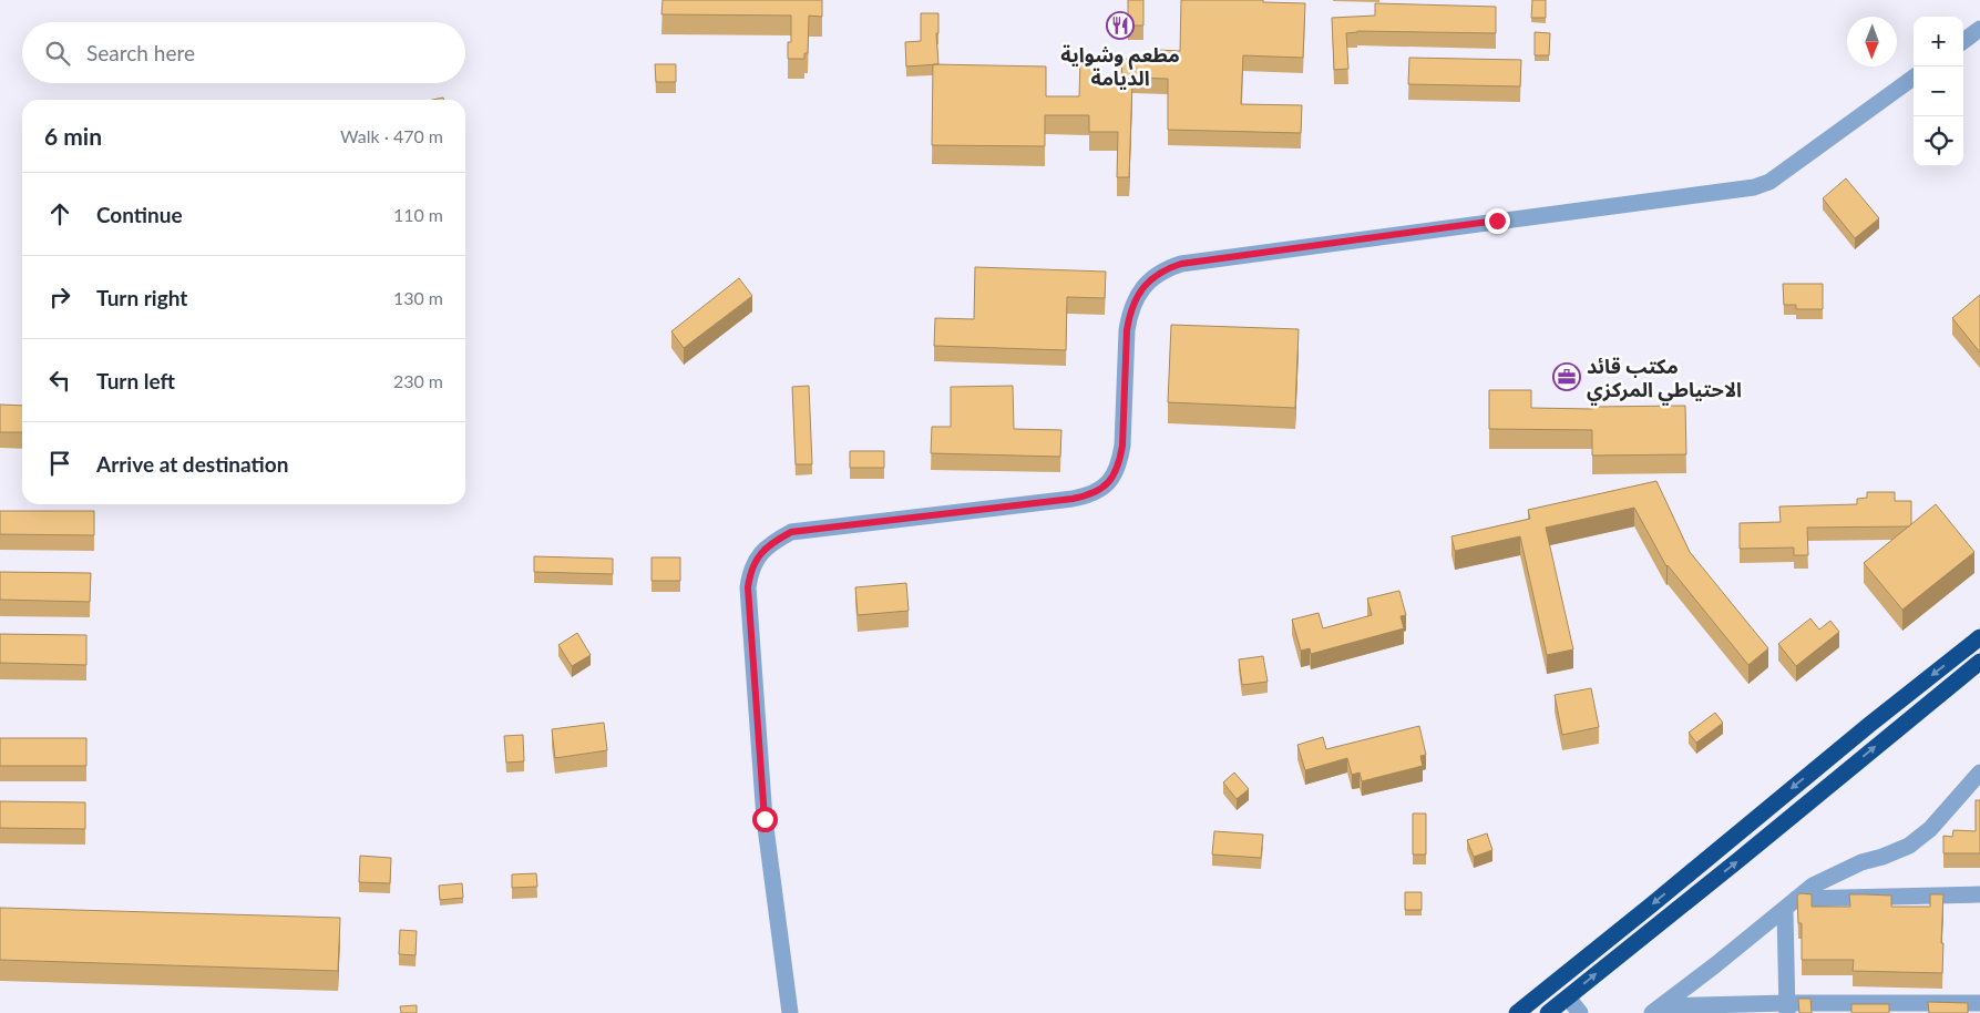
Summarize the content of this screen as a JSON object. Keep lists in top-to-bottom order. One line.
{"places":{"restaurant":["مطعم وشواية الديامة"],"office":["مكتب قائد الاحتياطي المركزي"]},"north":"bottom","page":{"map_buttons":["+","−"],"search":"Search here","heading":["6 min","Walk · 470 m"],"list":[["Continue","110 m"],["Turn right","130 m"],["Turn left","230 m"],"Arrive at destination"]}}
